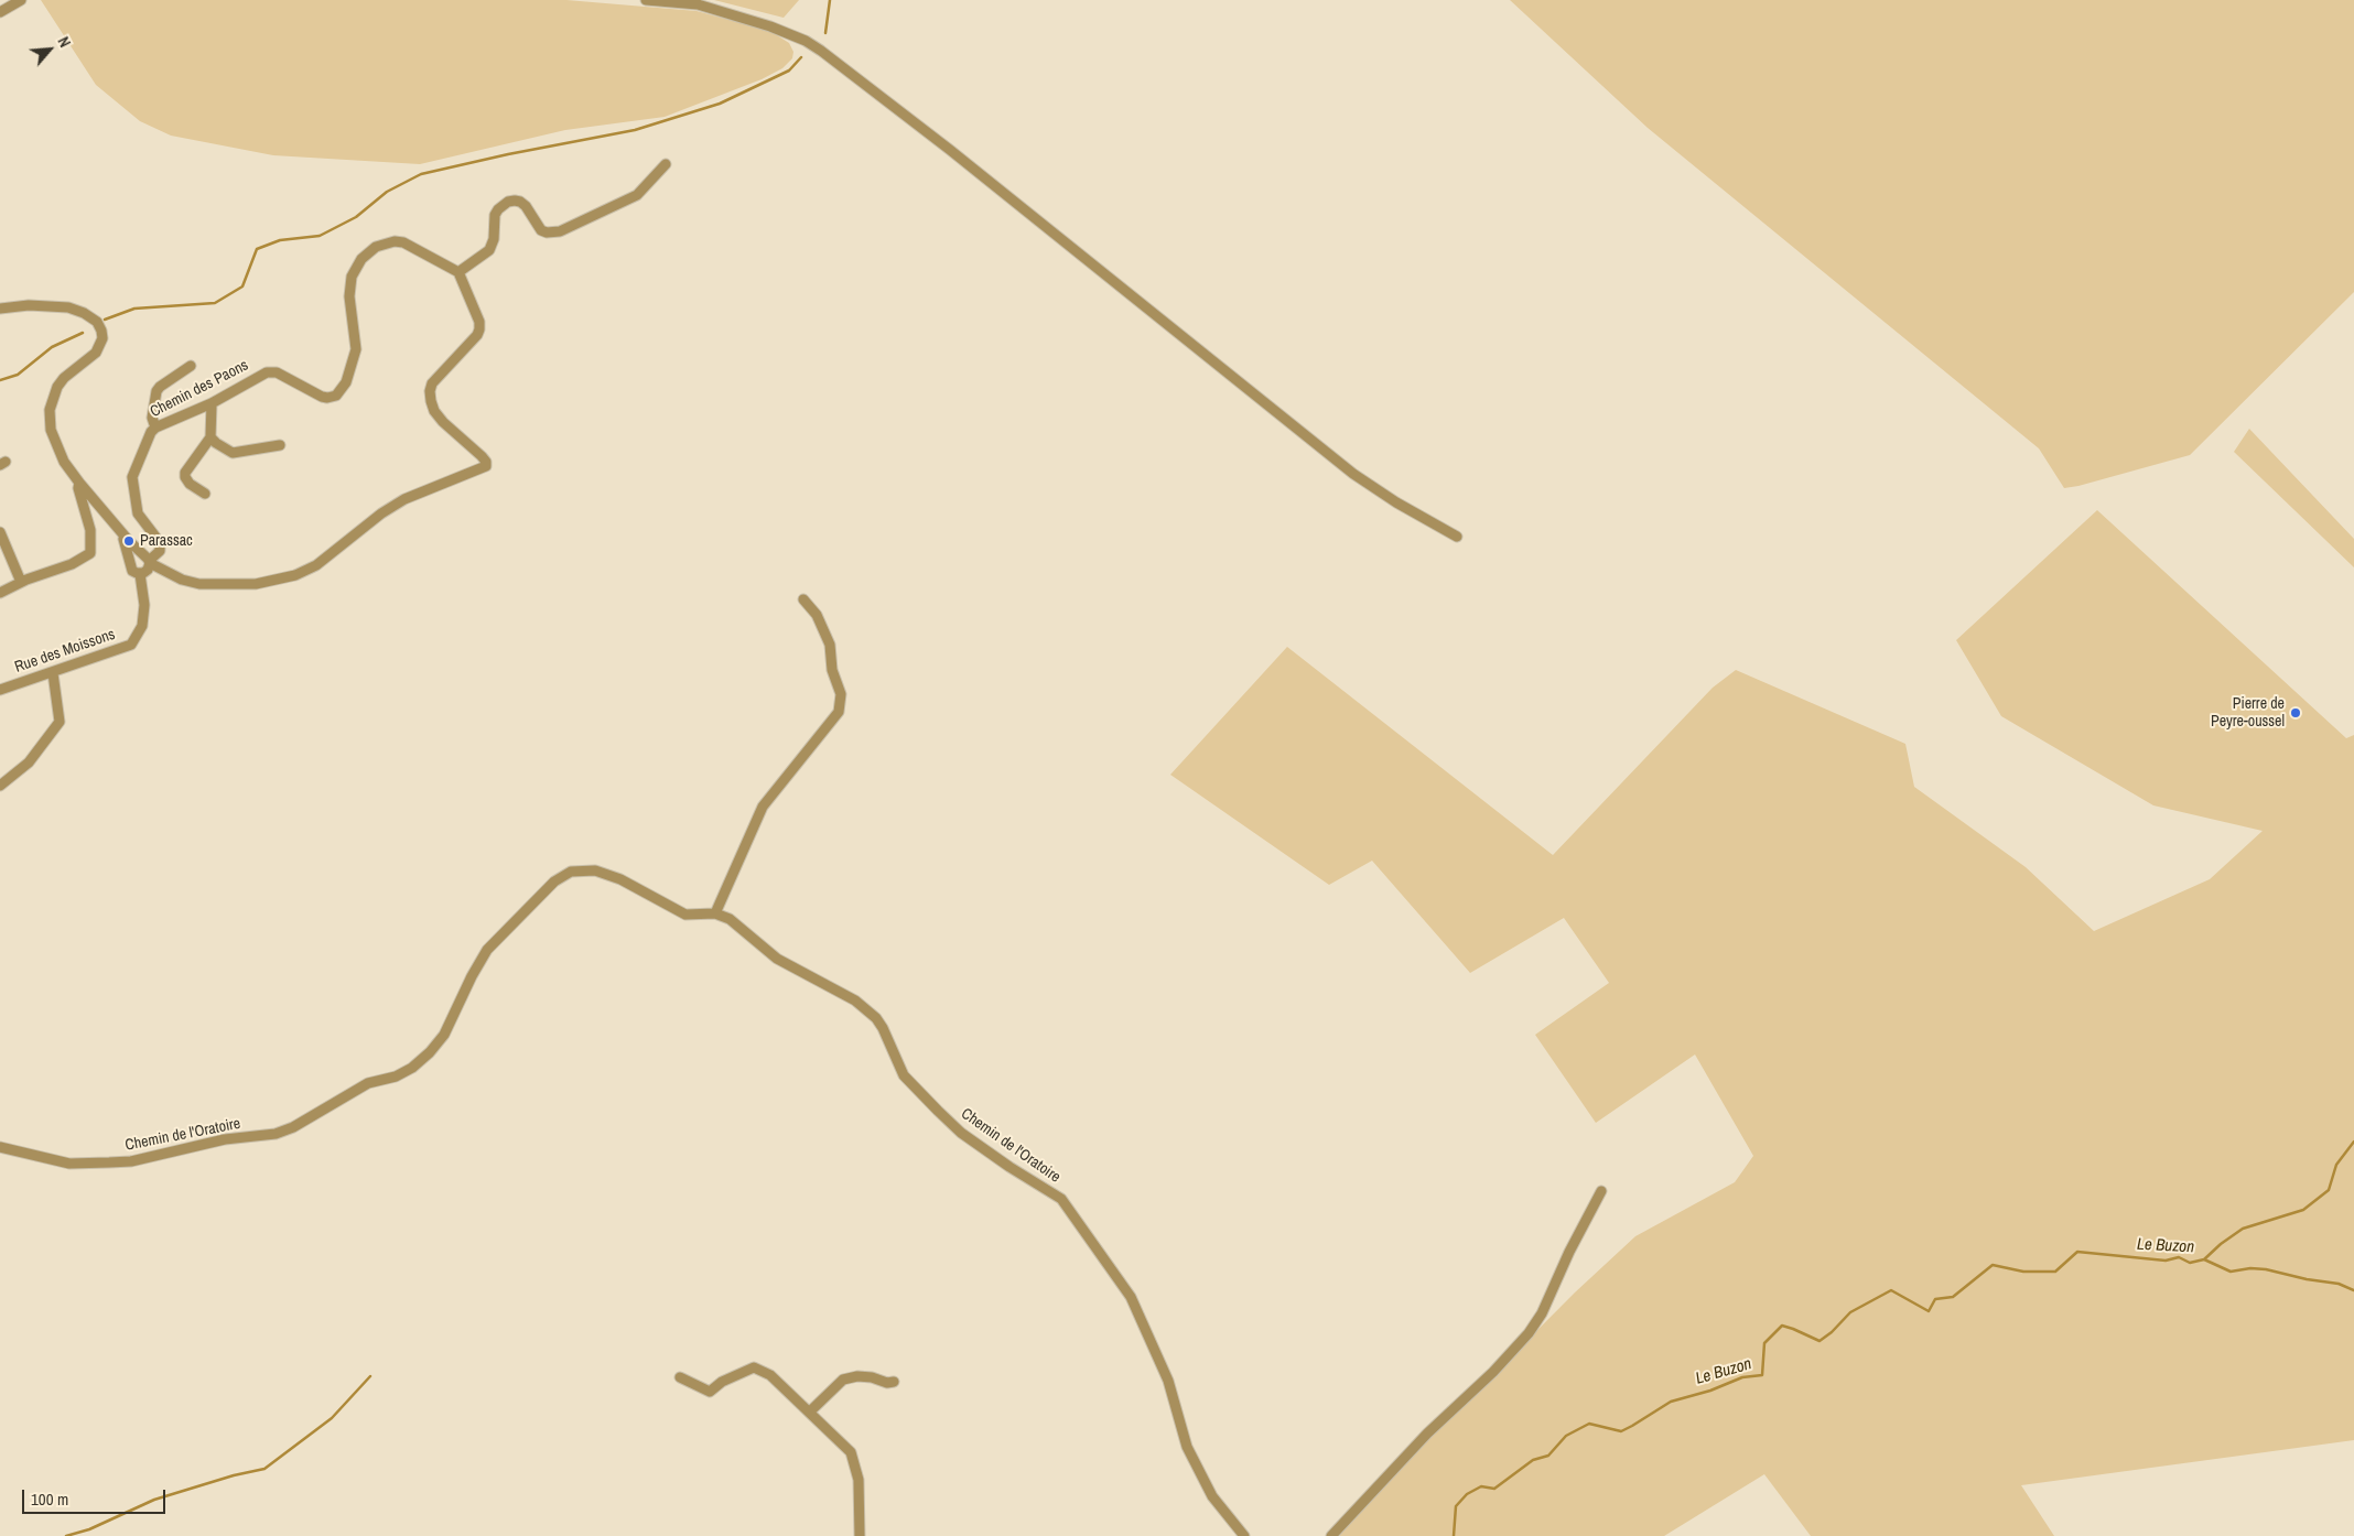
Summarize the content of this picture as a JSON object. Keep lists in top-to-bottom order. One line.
{"streets":{"street":["Chemin des Paons","Rue des Moissons","Chemin de l'Oratoire"]},"crossings":[["Chemin des Paons","Rue des Moissons"]],"water":["Le Buzon"],"places":["Parassac","Pierre de Peyre-oussel"],"scale_bar":"100 m","north":"top right"}
